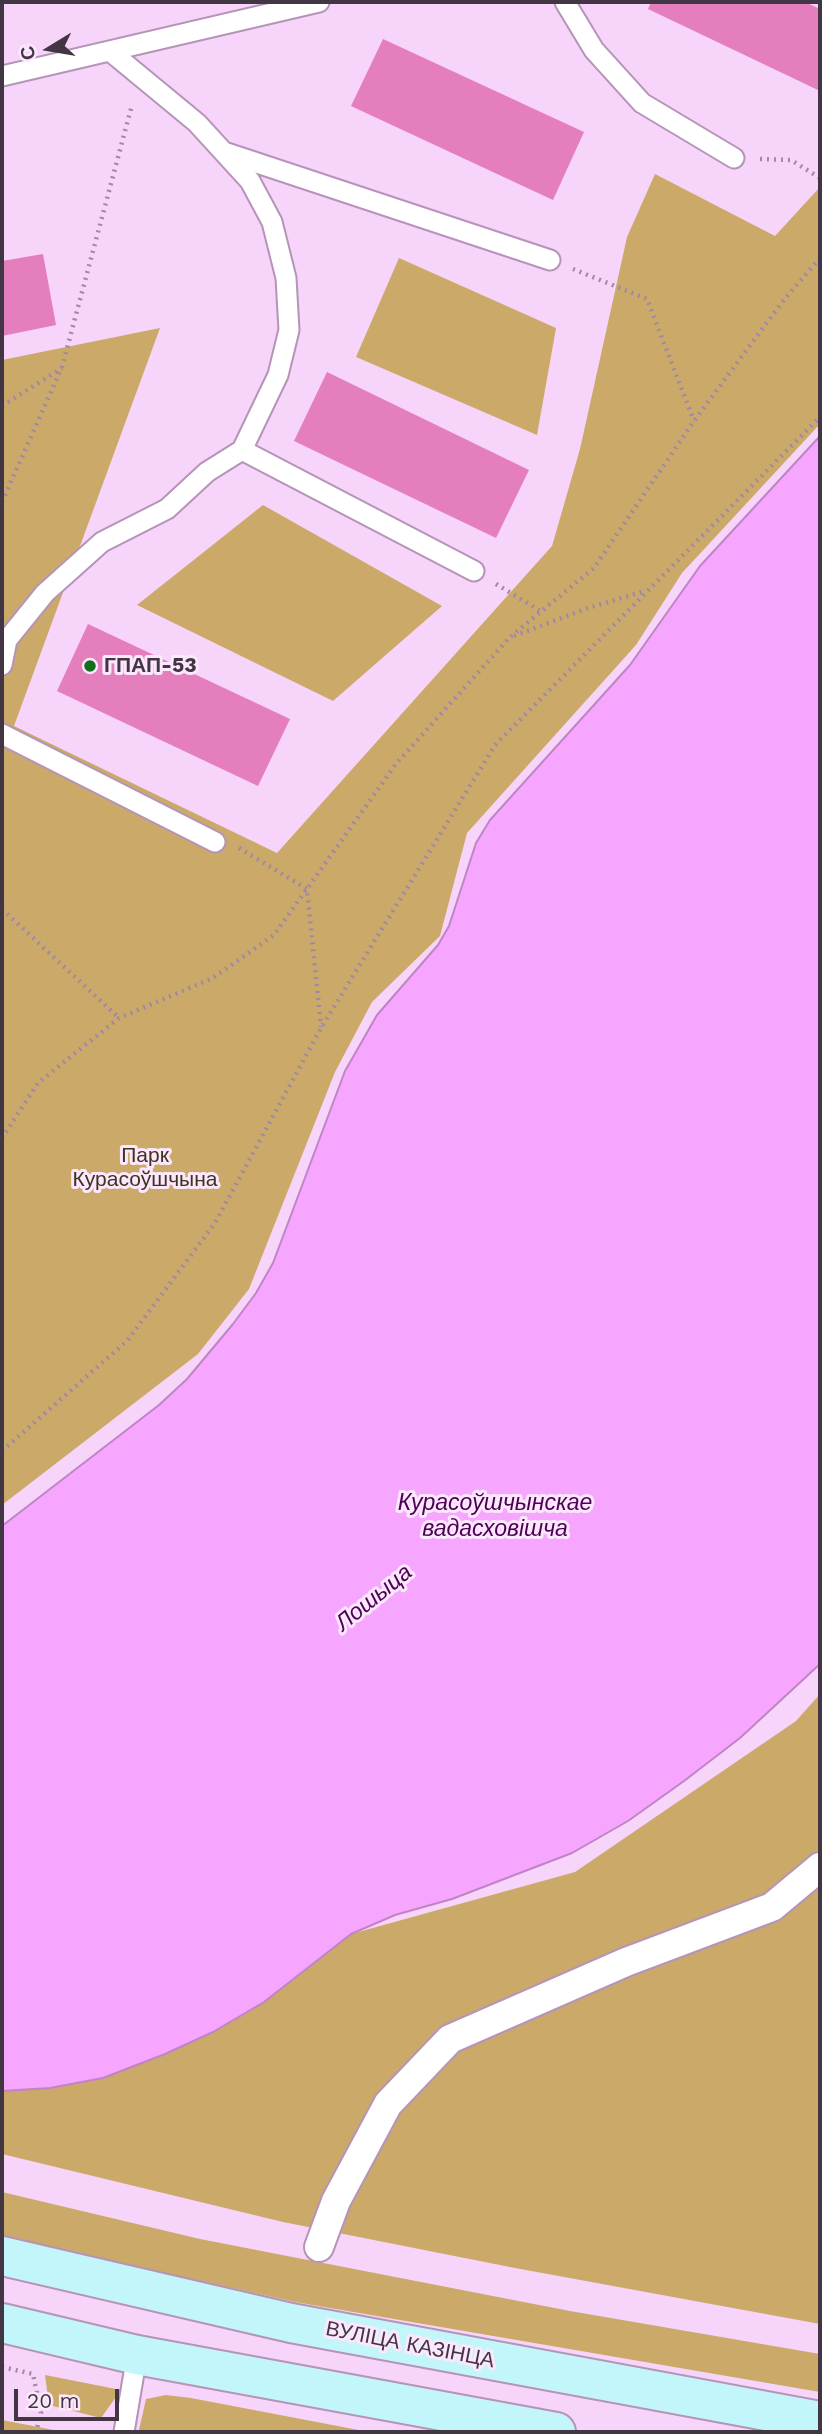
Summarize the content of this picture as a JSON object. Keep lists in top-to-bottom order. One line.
{"streets":{"main road":["ВУЛІЦА КАЗІНЦА"]},"water":["Курасоўшчынскае вадасховішча","Лошыца"],"parks":["Парк Курасоўшчына"],"places":["ГПАП-53"],"scale_bar":"20 m","north":"left"}
